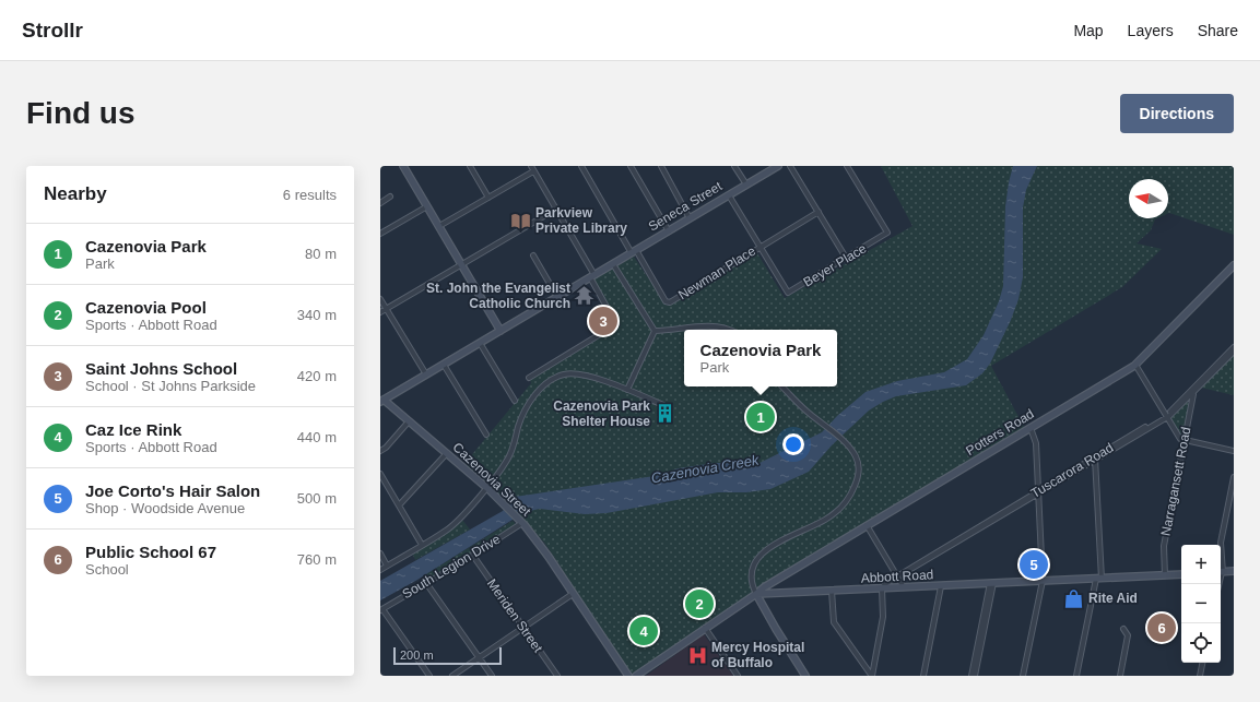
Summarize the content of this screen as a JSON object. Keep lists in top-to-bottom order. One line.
{"streets":{"street":["Seneca Street","Beyer Place","Newman Place","Potters Road","Tuscarora Road","Cazenovia Street","Narragansett Road","South Legion Drive","Abbott Road","Meriden Street"]},"crossings":[["Seneca Street","Newman Place"],["Seneca Street","Cazenovia Street"],["Beyer Place","Newman Place"],["Potters Road","Abbott Road"],["Tuscarora Road","Narragansett Road"],["Tuscarora Road","Abbott Road"],["Cazenovia Street","South Legion Drive"],["Narragansett Road","Abbott Road"],["South Legion Drive","Meriden Street"]],"water":["Cazenovia Creek"],"places":{"library":["Parkview Private Library"],"temple":["St. John the Evangelist Catholic Church"],"building":["Cazenovia Park Shelter House"],"shop":["Rite Aid"],"hospital":["Mercy Hospital of Buffalo"]},"scale_bar":"200 m","north":"left","page":{"header":"Strollr","nav":["Map","Layers","Share"],"buttons":"Directions","title":"Find us","heading":["Nearby","6 results"],"list":[{"mark":"1","name":"Cazenovia Park","note":"Park","value":"80 m"},{"mark":"2","name":"Cazenovia Pool","note":"Sports · Abbott Road","value":"340 m"},{"mark":"3","name":"Saint Johns School","note":"School · St Johns Parkside","value":"420 m"},{"mark":"4","name":"Caz Ice Rink","note":"Sports · Abbott Road","value":"440 m"},{"mark":"5","name":"Joe Corto's Hair Salon","note":"Shop · Woodside Avenue","value":"500 m"},{"mark":"6","name":"Public School 67","note":"School","value":"760 m"}],"pins":["3","1","5","2","6","4"],"popup":["Cazenovia Park","Park"],"map_buttons":["+","−"],"scale":"200 m"}}
